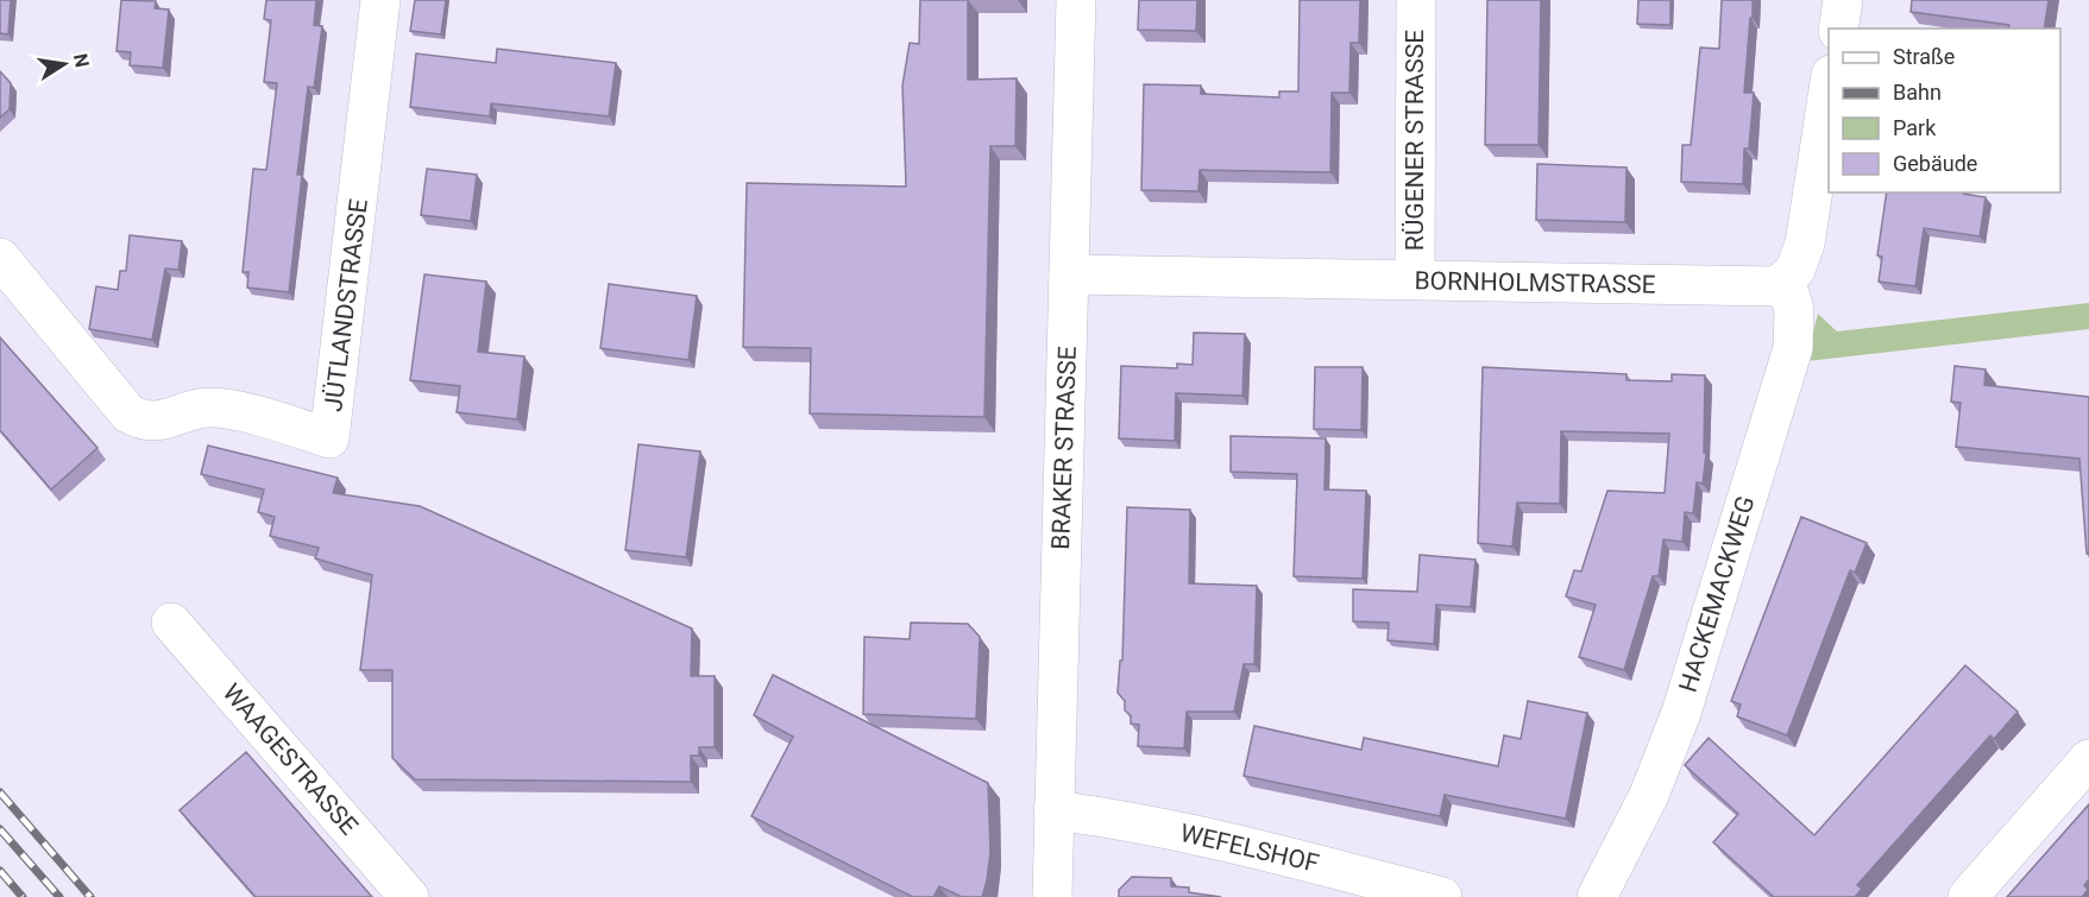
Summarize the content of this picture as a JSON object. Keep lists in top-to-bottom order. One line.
{"streets":{"street":["RÜGENER STRASSE","BORNHOLMSTRASSE","JÜTLANDSTRASSE","BRAKER STRASSE","HACKEMACKWEG","WAAGESTRASSE","WEFELSHOF"]},"crossings":[["RÜGENER STRASSE","BORNHOLMSTRASSE"],["BORNHOLMSTRASSE","BRAKER STRASSE"],["BORNHOLMSTRASSE","HACKEMACKWEG"],["BRAKER STRASSE","WEFELSHOF"]],"legend":["Straße","Bahn","Park","Gebäude"],"north":"right"}
